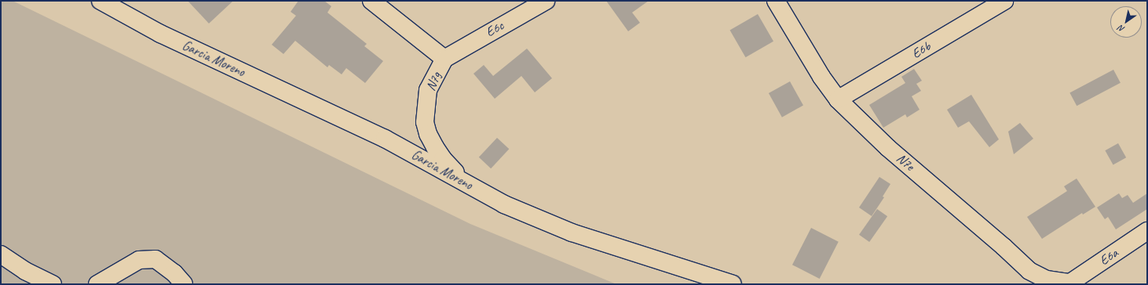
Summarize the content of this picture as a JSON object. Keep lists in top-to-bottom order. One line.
{"streets":{"street":["E6c","E6b","Garcia Moreno","N7g","N7e","E6a"]},"crossings":[["E6c","N7g"],["E6b","N7e"],["Garcia Moreno","N7g"],["N7e","E6a"]],"north":"bottom left"}
